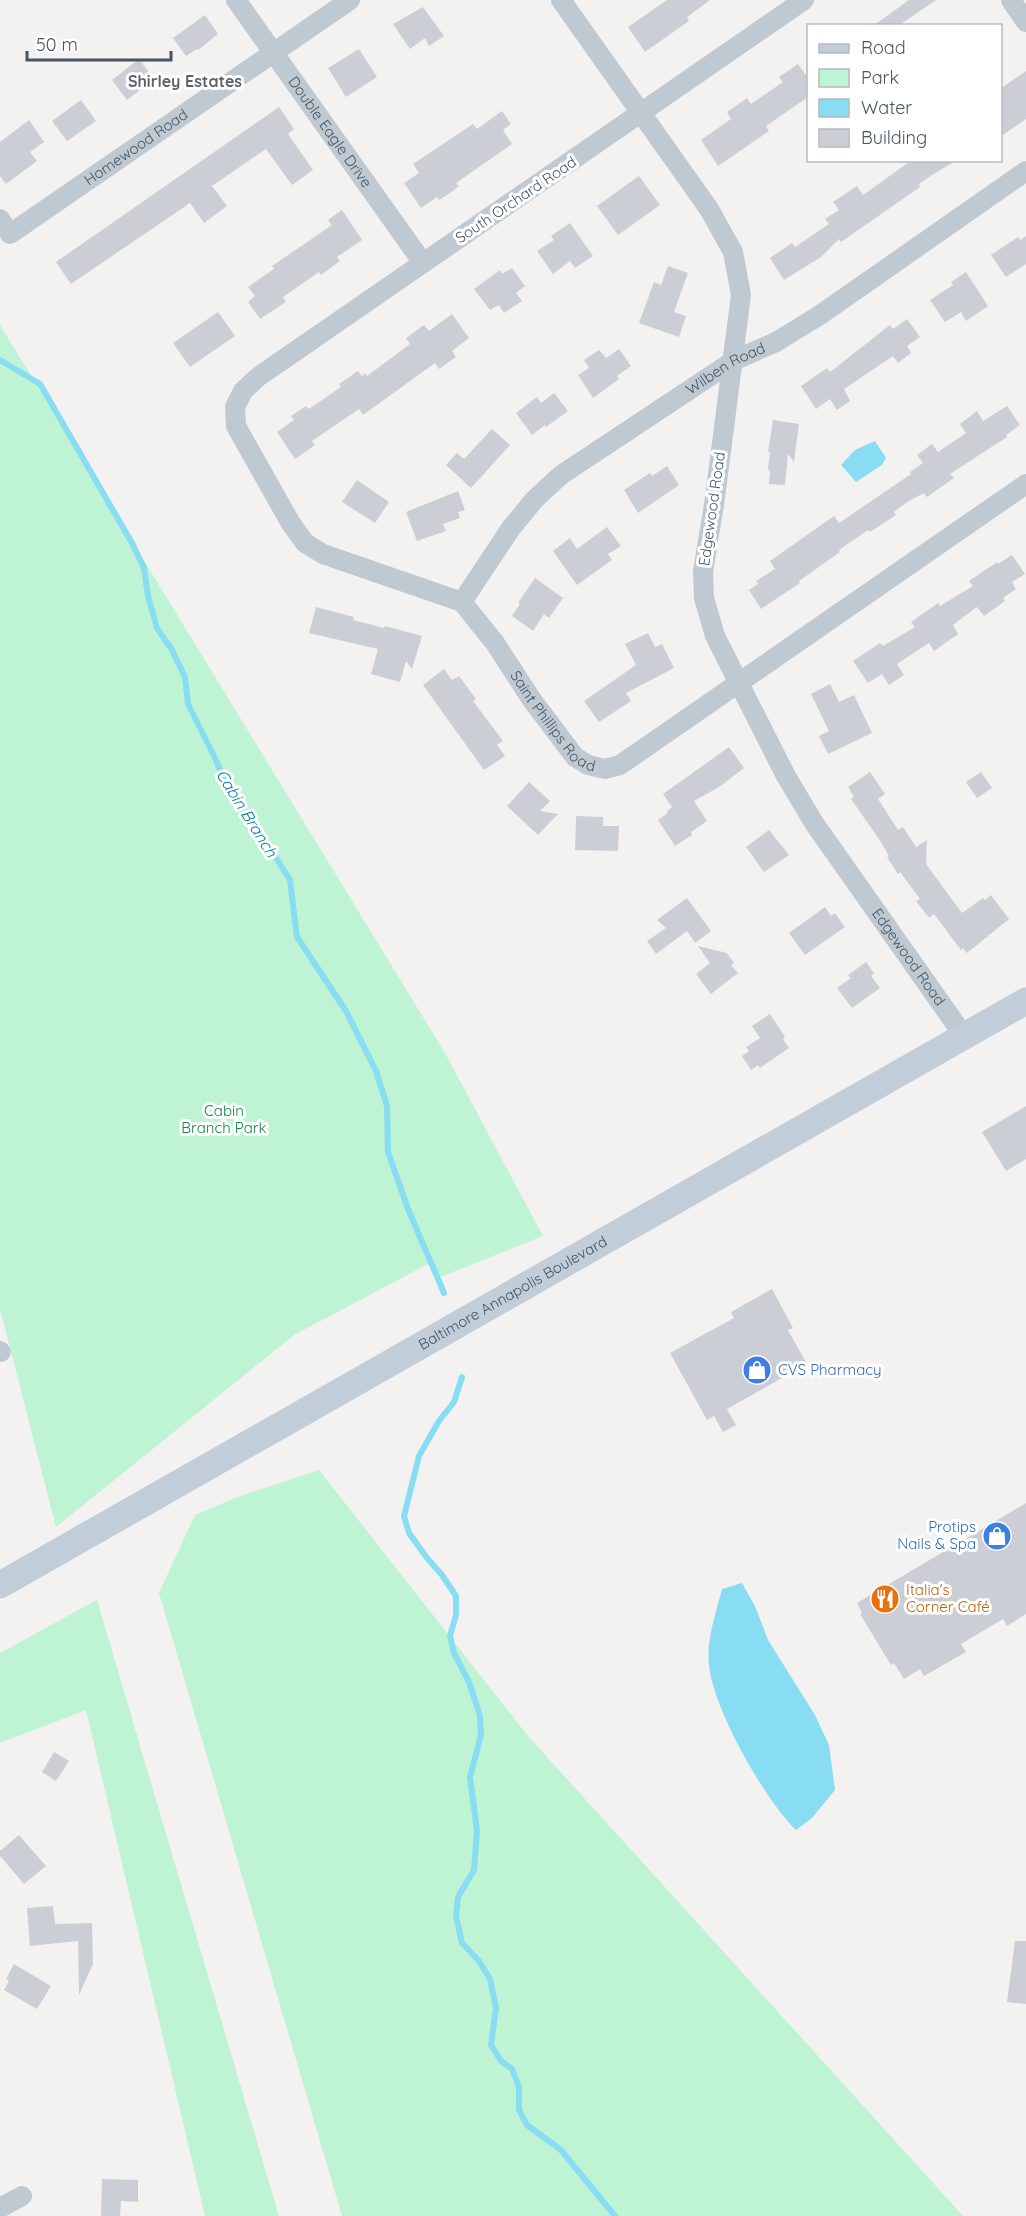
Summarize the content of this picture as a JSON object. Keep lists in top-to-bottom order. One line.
{"streets":{"main road":["Baltimore Annapolis Boulevard"],"street":["Double Eagle Drive","Homewood Road","South Orchard Road","Wilben Road","Edgewood Road","Saint Phillips Road"]},"crossings":[["Double Eagle Drive","Homewood Road"],["Double Eagle Drive","South Orchard Road"],["South Orchard Road","Wilben Road"],["South Orchard Road","Edgewood Road"],["South Orchard Road","Saint Phillips Road"],["Wilben Road","Edgewood Road"],["Wilben Road","Saint Phillips Road"],["Edgewood Road","Saint Phillips Road"],["Edgewood Road","Baltimore Annapolis Boulevard"]],"districts":["Shirley Estates"],"water":["Cabin Branch"],"parks":["Cabin Branch Park"],"places":{"shop":["CVS Pharmacy","Protips Nails & Spa"],"restaurant":["Italia's Corner Café"]},"legend":["Road","Park","Water","Building"],"scale_bar":"50 m"}
